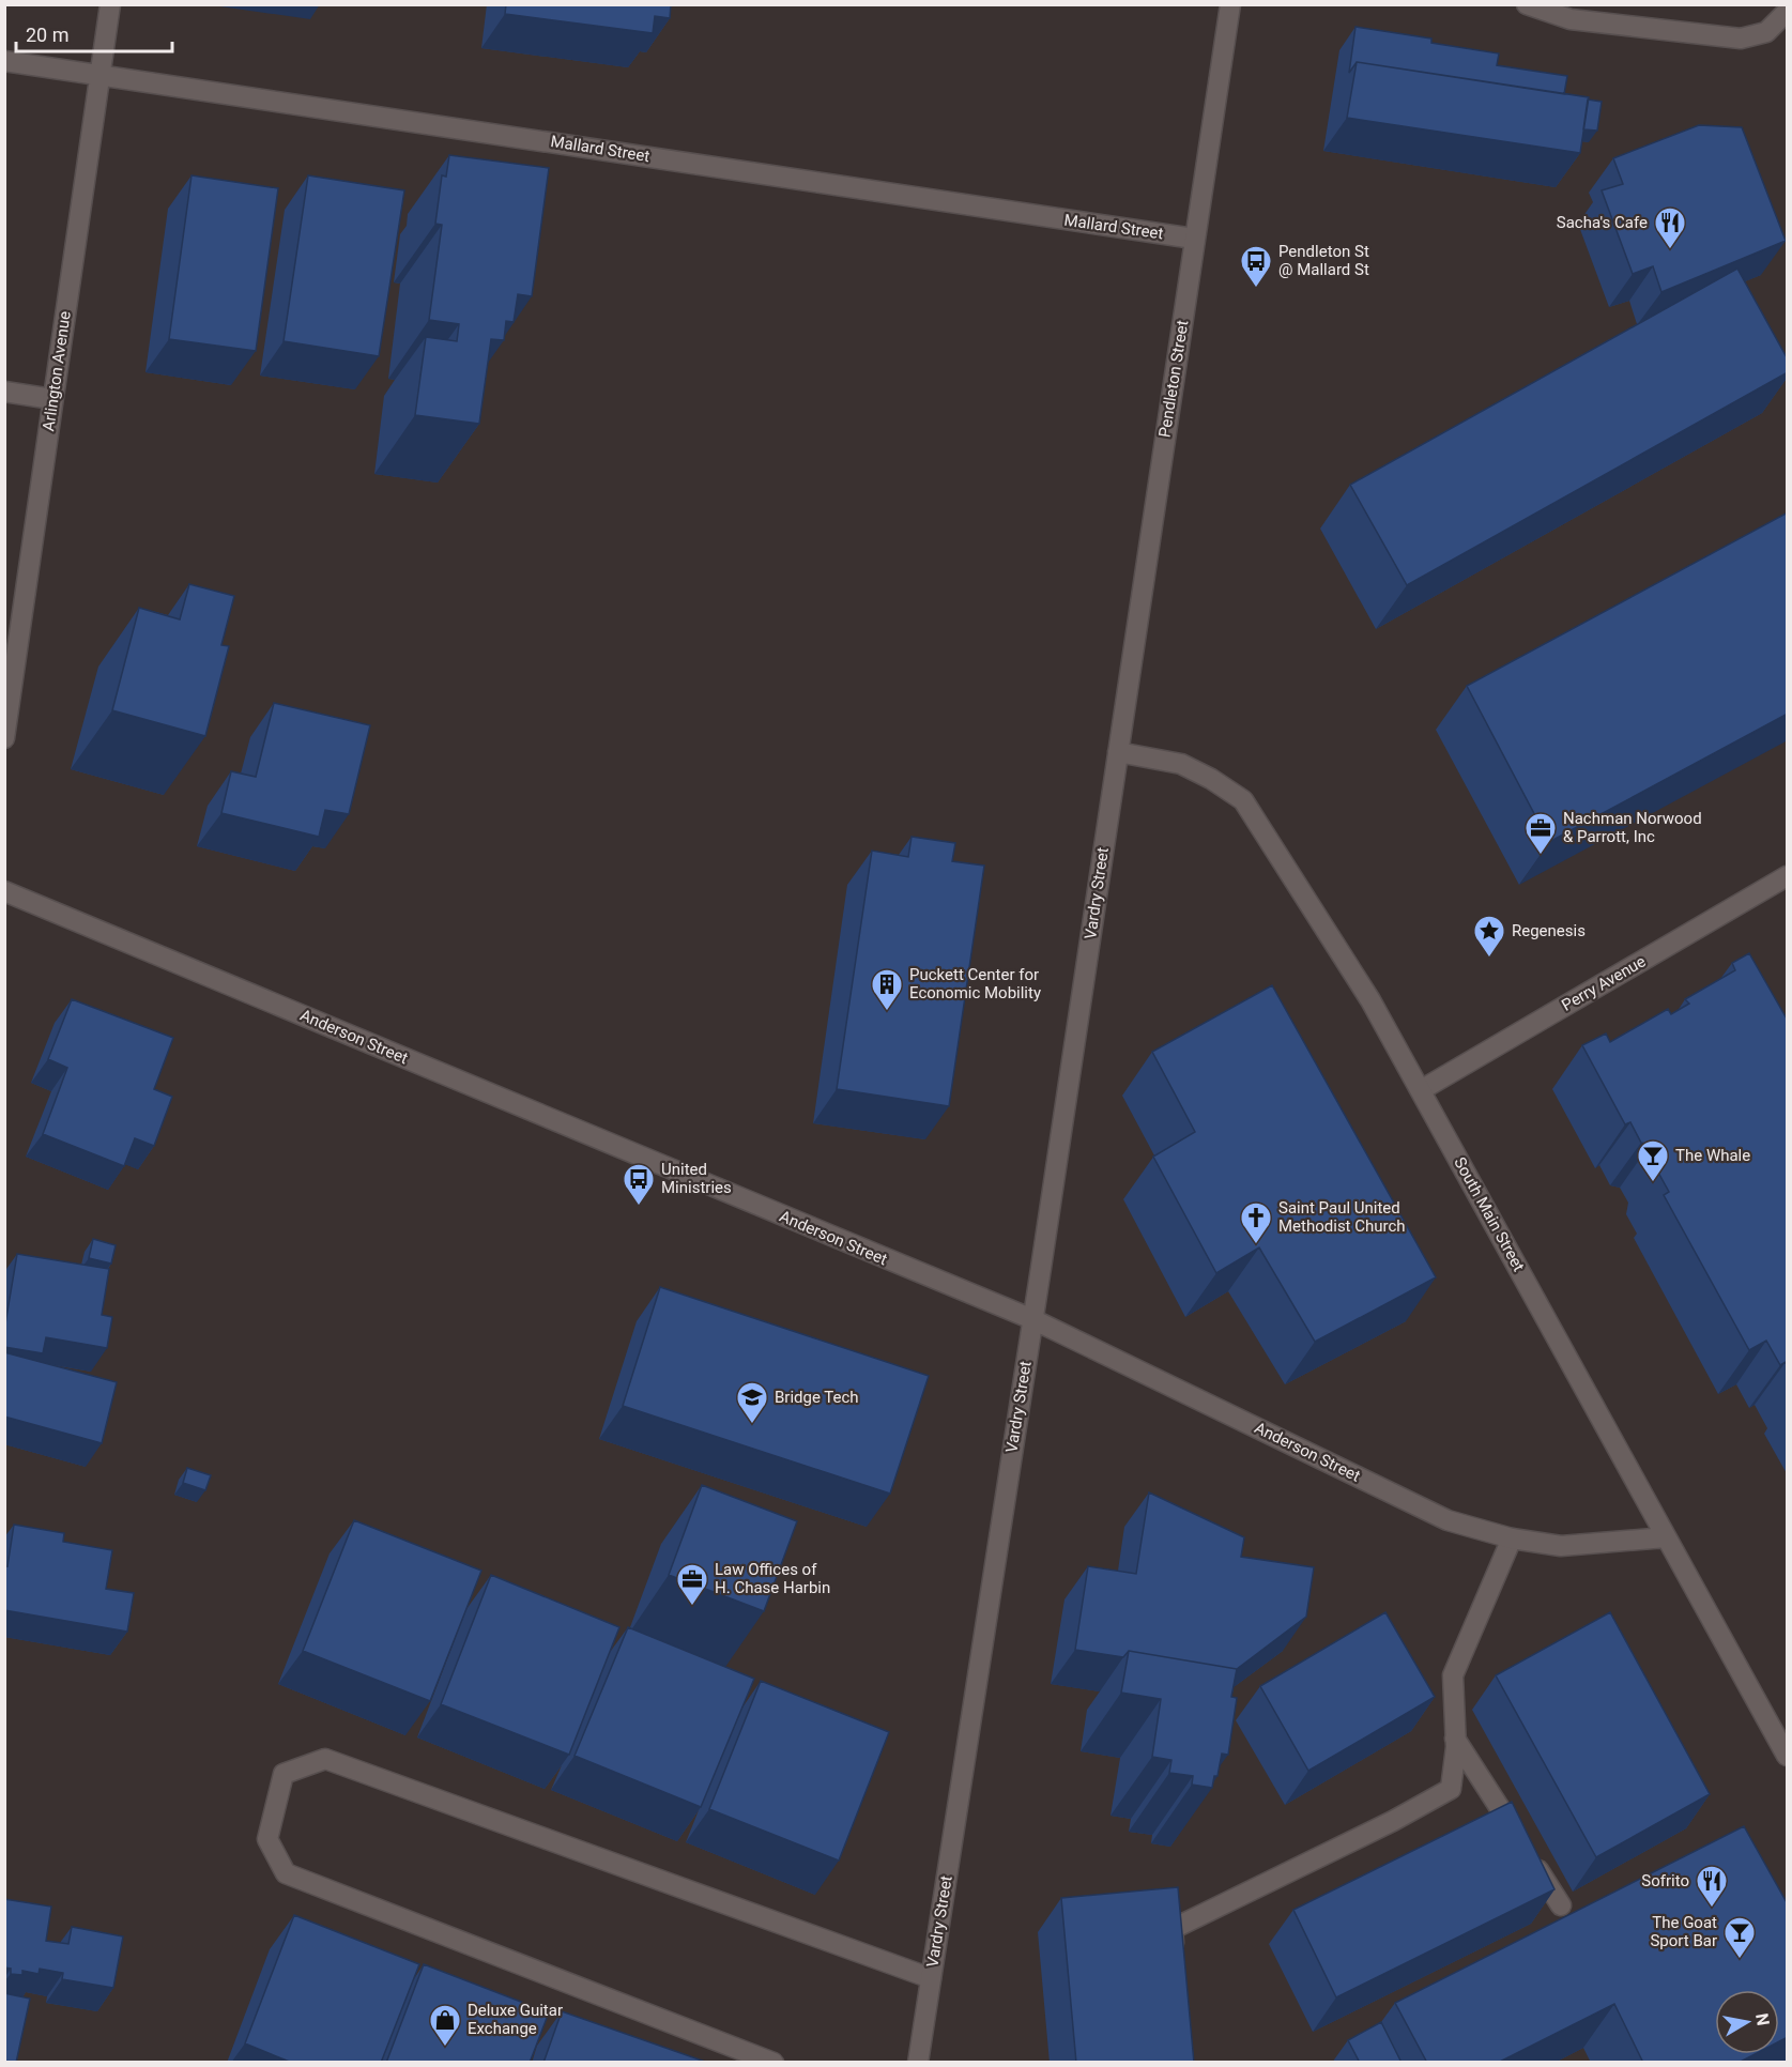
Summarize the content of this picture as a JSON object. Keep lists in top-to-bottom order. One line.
{"streets":{"main road":["Mallard Street","Arlington Avenue","Pendleton Street","Vardry Street","Perry Avenue","Anderson Street","South Main Street"]},"crossings":[["Mallard Street","Arlington Avenue"],["Mallard Street","Pendleton Street"],["Pendleton Street","Vardry Street"],["Pendleton Street","South Main Street"],["Vardry Street","Anderson Street"],["Vardry Street","South Main Street"],["Perry Avenue","South Main Street"],["Anderson Street","South Main Street"]],"places":{"restaurant":["Sacha's Cafe","Sofrito"],"bus stop":["Pendleton St @ Mallard St","United Ministries"],"office":["Nachman Norwood & Parrott, Inc","Law Offices of H. Chase Harbin"],"place":["Regenesis"],"building":["Puckett Center for Economic Mobility"],"bar":["The Whale","The Goat Sport Bar"],"church":["Saint Paul United Methodist Church"],"school or university":["Bridge Tech"],"shop":["Deluxe Guitar Exchange"]},"scale_bar":"20 m","north":"right"}
